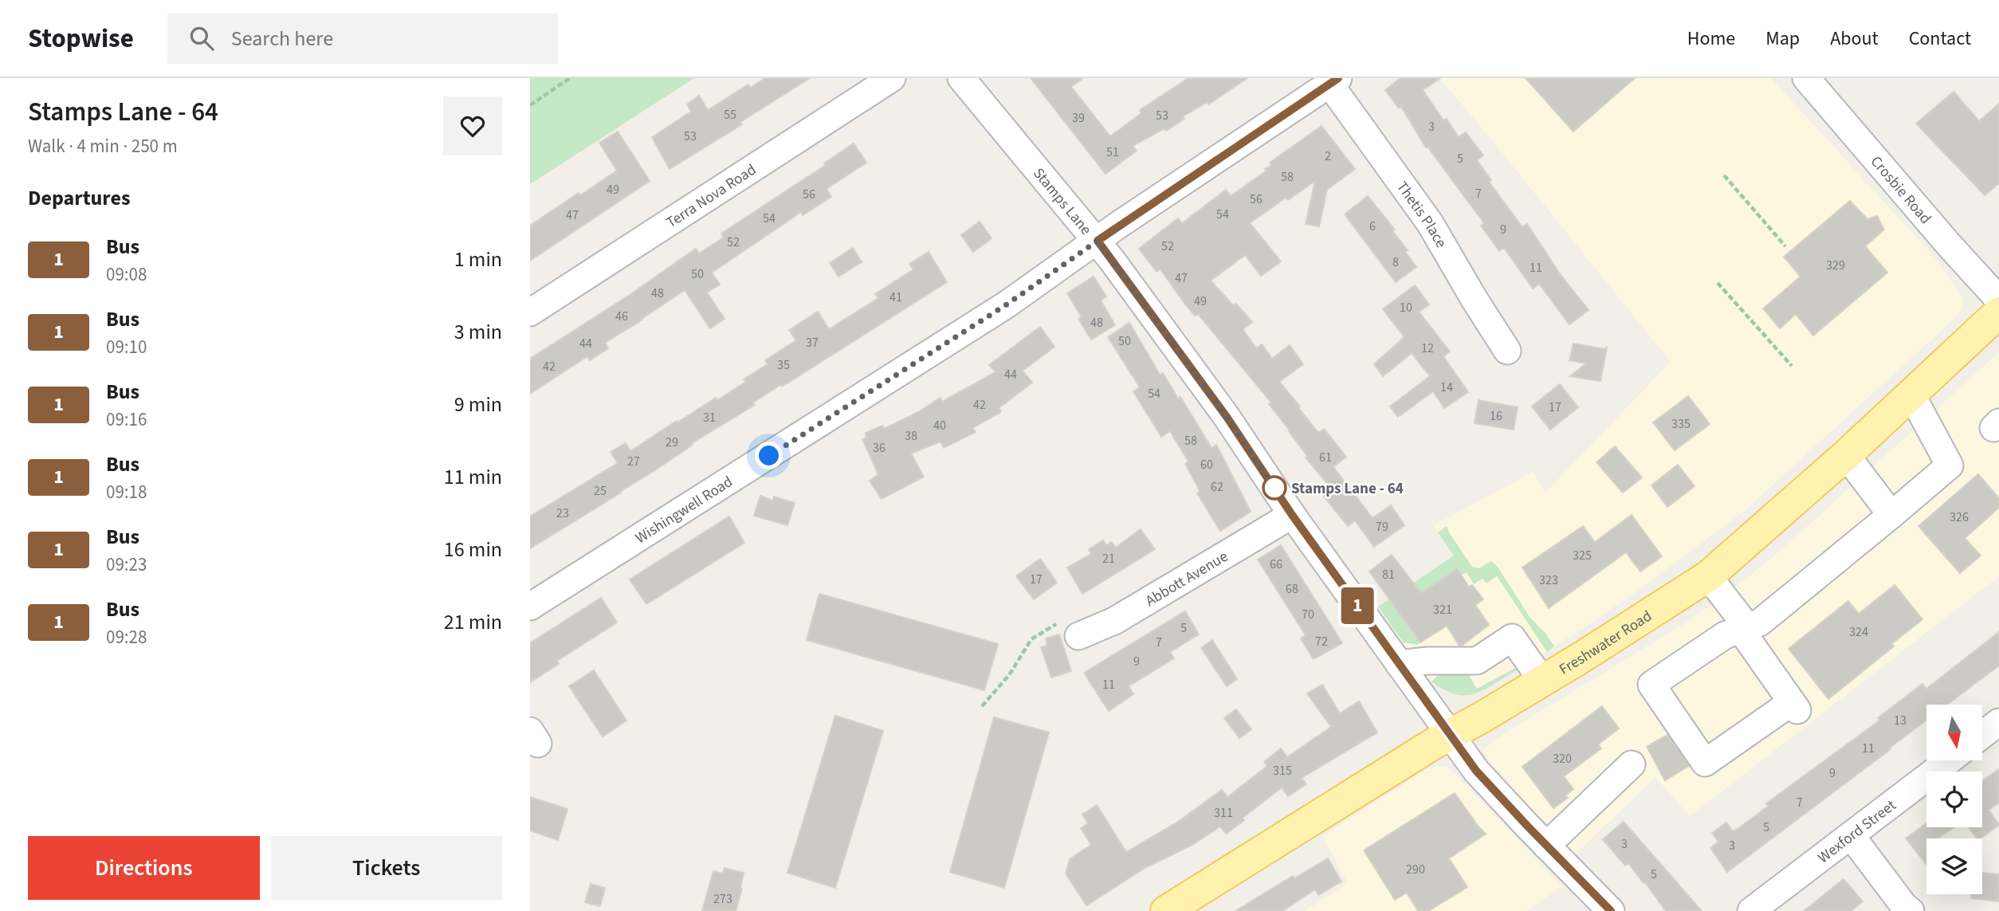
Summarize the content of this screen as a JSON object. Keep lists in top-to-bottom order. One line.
{"streets":{"main road":["Freshwater Road"],"street":["Crosbie Road","Terra Nova Road","Stamps Lane","Thetis Place","Wishingwell Road","Abbott Avenue","Wexford Street"]},"crossings":[["Stamps Lane","Wishingwell Road"],["Stamps Lane","Abbott Avenue"],["Stamps Lane","Freshwater Road"],["Thetis Place","Wishingwell Road"]],"places":["Stamps Lane - 64"],"lines":["bus line 1"],"house_numbers":["55","53","39","3","53","51","2","5","58","49","7","56","56","54","47","54","6","9","52","52","8","329","11","50","47","48","41","49","10","46","48","50","37","44","12","35","42","44","14","54","42","17","16","31","335","40","38","58","29","36","61","27","60","62","25","23","326","79","325","21","66","81","17","323","68","321","70","5","324","72","7","9","11","13","11","320","315","9","7","311","5","3","3","290","5","273"],"north":"bottom","page":{"header":"Stopwise","search":"Search here","nav":["Home","Map","About","Contact"],"heading":[["Stamps Lane - 64","Walk · 4 min · 250 m"],"Departures"],"on_map":"1","list":[{"mark":"1","name":"Bus","note":"09:08","value":"1 min"},{"mark":"1","name":"Bus","note":"09:10","value":"3 min"},{"mark":"1","name":"Bus","note":"09:16","value":"9 min"},{"mark":"1","name":"Bus","note":"09:18","value":"11 min"},{"mark":"1","name":"Bus","note":"09:23","value":"16 min"},{"mark":"1","name":"Bus","note":"09:28","value":"21 min"}],"buttons":["Directions","Tickets"]}}
